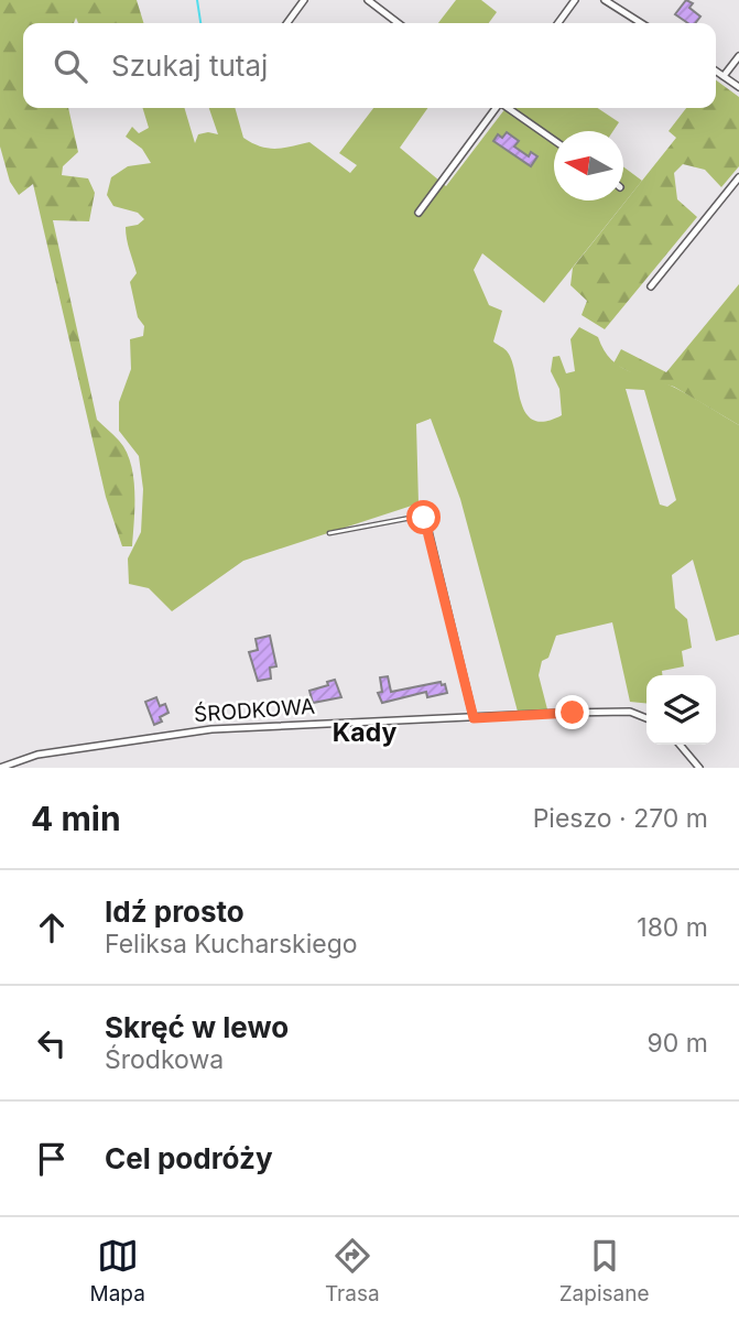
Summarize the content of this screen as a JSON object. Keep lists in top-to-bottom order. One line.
{"streets":{"street":["ŚRODKOWA"]},"districts":["Kady"],"north":"left","page":{"search":"Szukaj tutaj","heading":["4 min","Pieszo · 270 m"],"list":[["Idź prosto","Feliksa Kucharskiego","180 m"],["Skręć w lewo","Środkowa","90 m"],"Cel podróży"],"nav":["Mapa","Trasa","Zapisane"]}}
